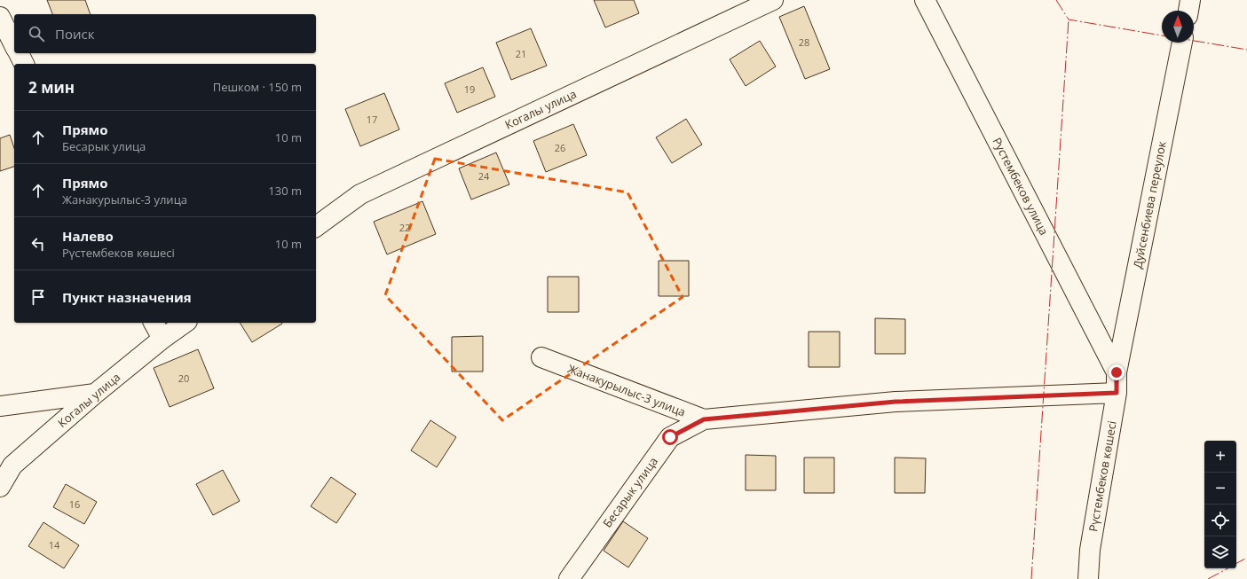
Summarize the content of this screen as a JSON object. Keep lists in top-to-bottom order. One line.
{"streets":{"street":["Когалы улица","Рустембеков улица","Дуйсенбиева переулок","Жанакурылыс-3 улица","Рүстембеков көшесі","Бесарык улица"]},"crossings":[["Рустембеков улица","Дуйсенбиева переулок"],["Рустембеков улица","Рүстембеков көшесі"],["Дуйсенбиева переулок","Рүстембеков көшесі"],["Жанакурылыс-3 улица","Рүстембеков көшесі"],["Жанакурылыс-3 улица","Бесарык улица"]],"house_numbers":["28","21","19","17","26","24","22","20","16","14"],"north":"top","page":{"search":"Поиск","heading":["2 мин","Пешком · 150 m"],"list":[["Прямо","Бесарык улица","10 m"],["Прямо","Жанакурылыс-3 улица","130 m"],["Налево","Рүстембеков көшесі","10 m"],"Пункт назначения"],"map_buttons":["+","−"]}}
